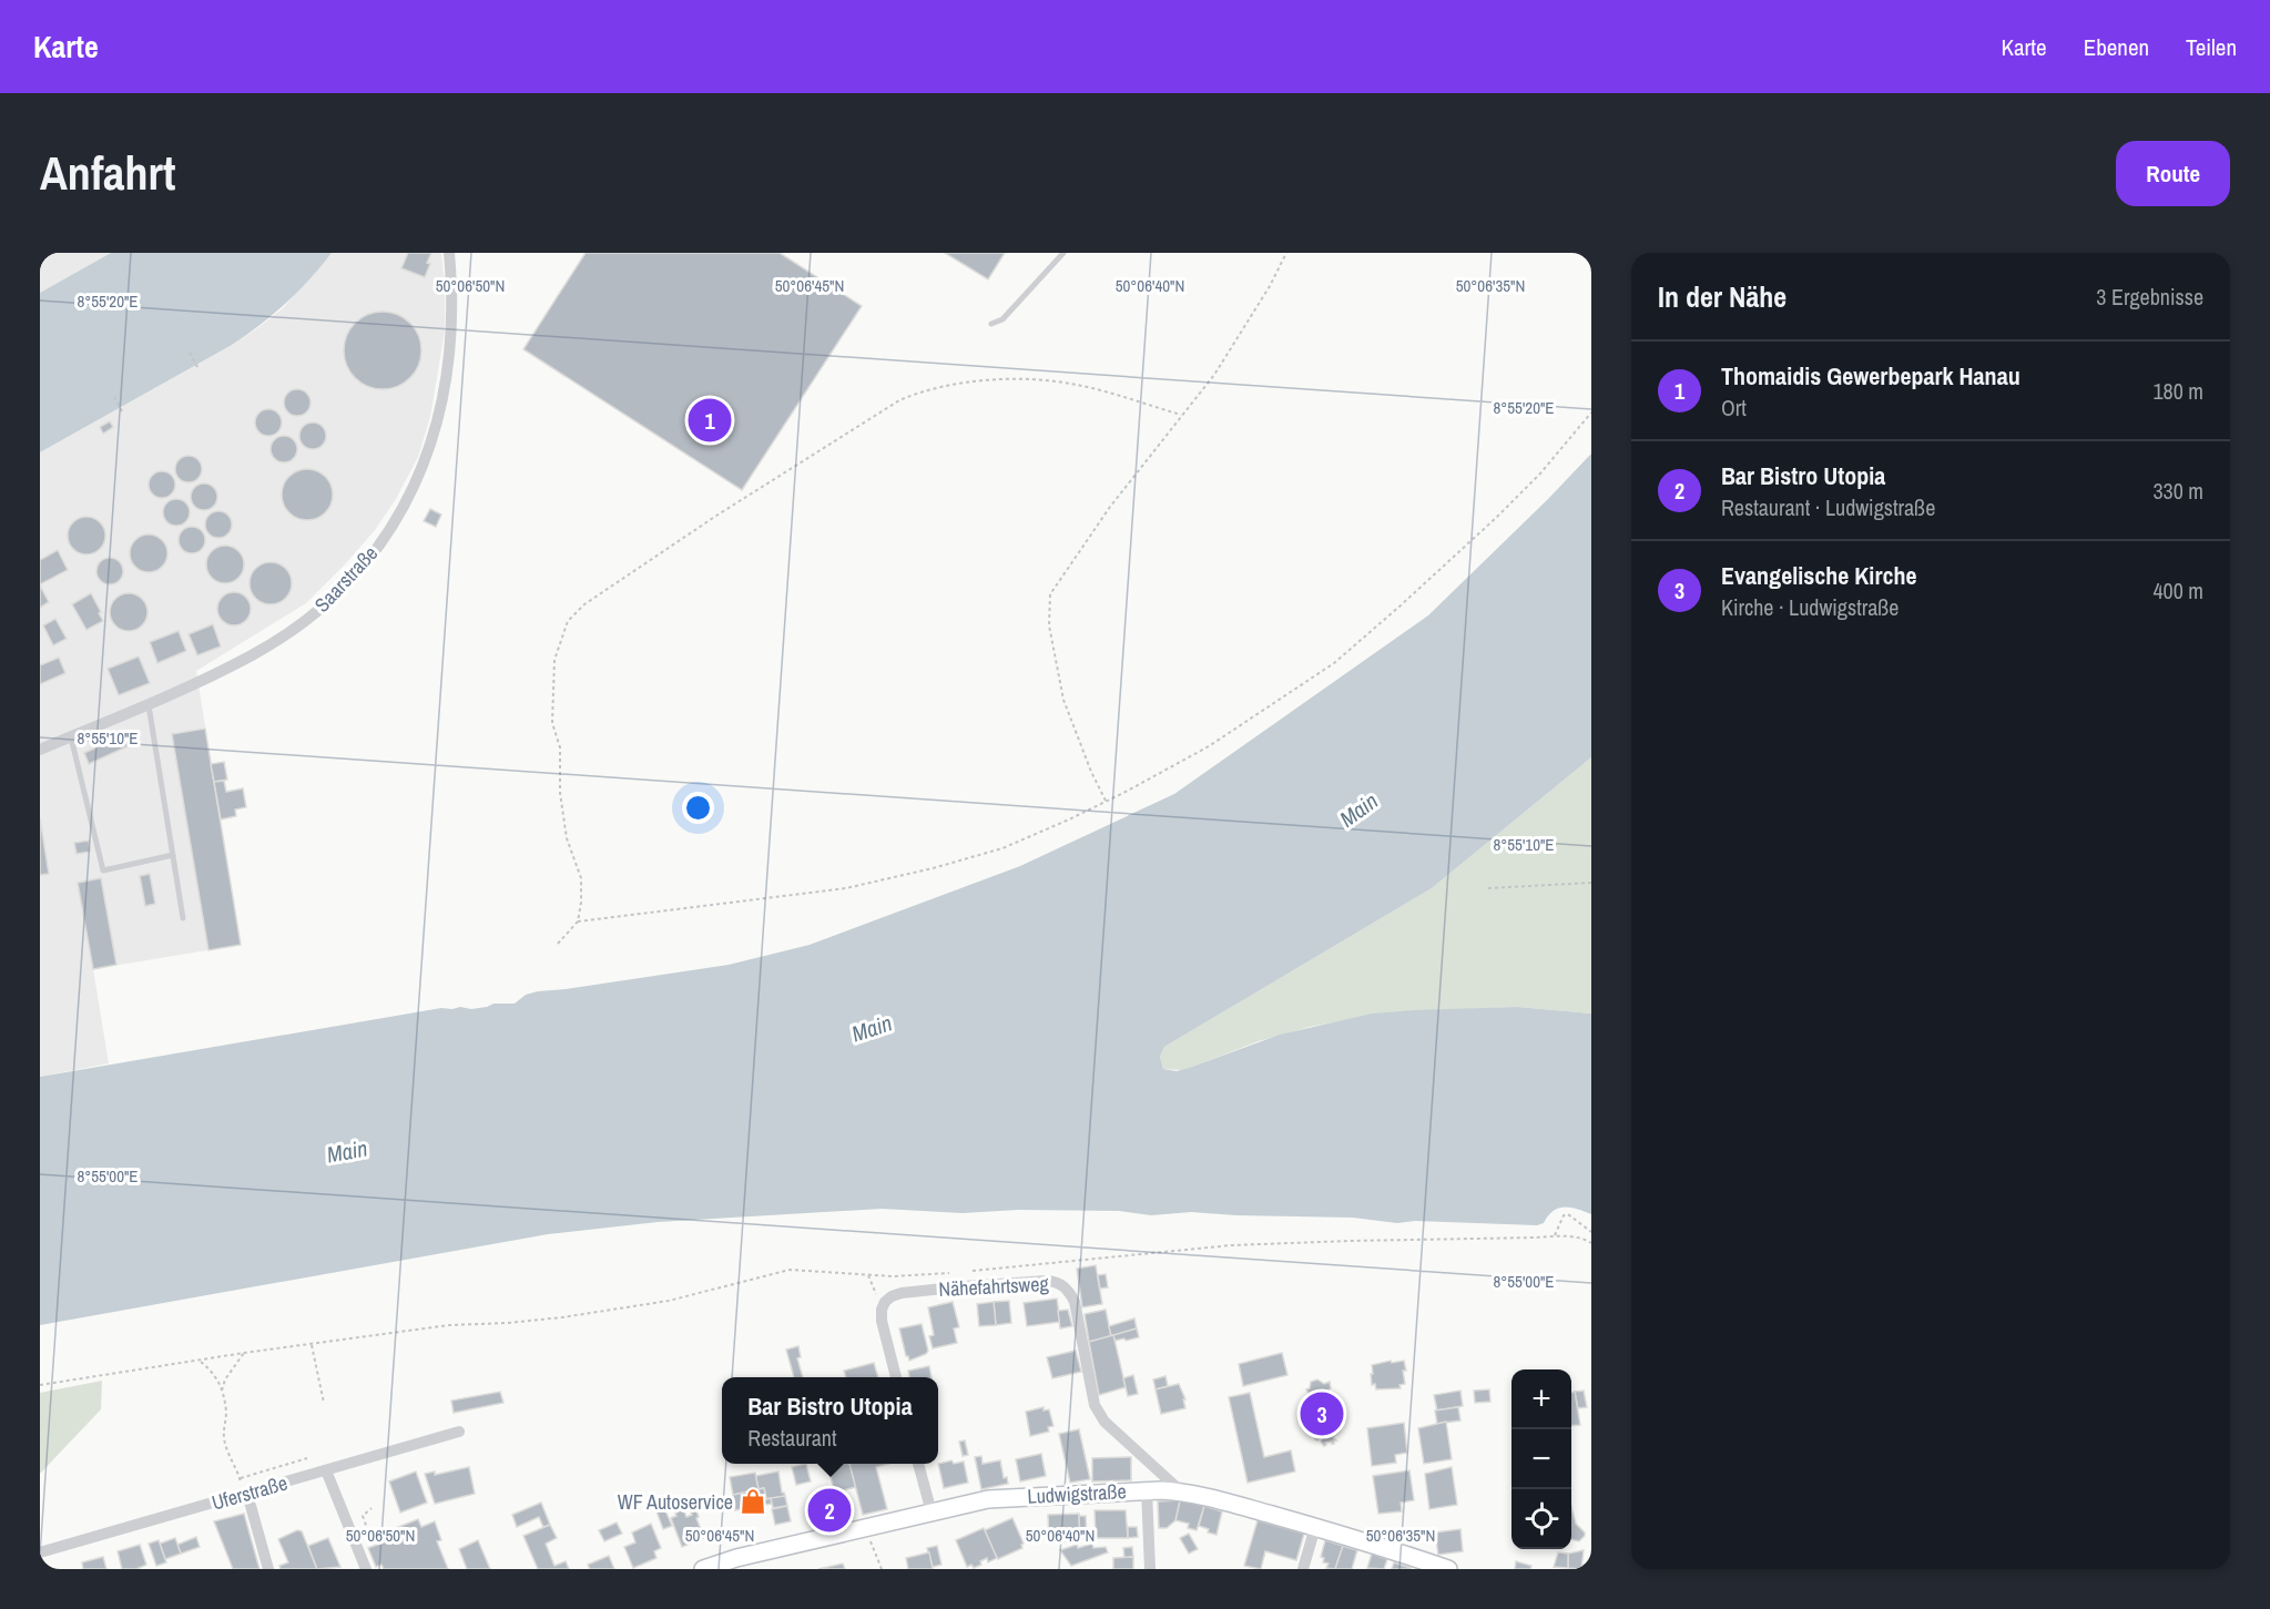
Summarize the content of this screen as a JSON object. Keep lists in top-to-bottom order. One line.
{"streets":{"main road":["Ludwigstraße"],"street":["Saarstraße","Nähefahrtsweg","Uferstraße"]},"crossings":[["Nähefahrtsweg","Ludwigstraße"]],"water":["Main"],"places":{"shop":["WF Autoservice"]},"page":{"header":"Karte","nav":["Karte","Ebenen","Teilen"],"buttons":"Route","title":"Anfahrt","heading":["In der Nähe","3 Ergebnisse"],"list":[{"mark":"1","name":"Thomaidis Gewerbepark Hanau","note":"Ort","value":"180 m"},{"mark":"2","name":"Bar Bistro Utopia","note":"Restaurant · Ludwigstraße","value":"330 m"},{"mark":"3","name":"Evangelische Kirche","note":"Kirche · Ludwigstraße","value":"400 m"}],"pins":["1","3","2"],"map_buttons":["+","−"],"popup":["Bar Bistro Utopia","Restaurant"]},"coordinates":["50°06'50\"N","50°06'45\"N","50°06'40\"N","50°06'35\"N","8°55'20\"E","8°55'10\"E","8°55'00\"E"]}
